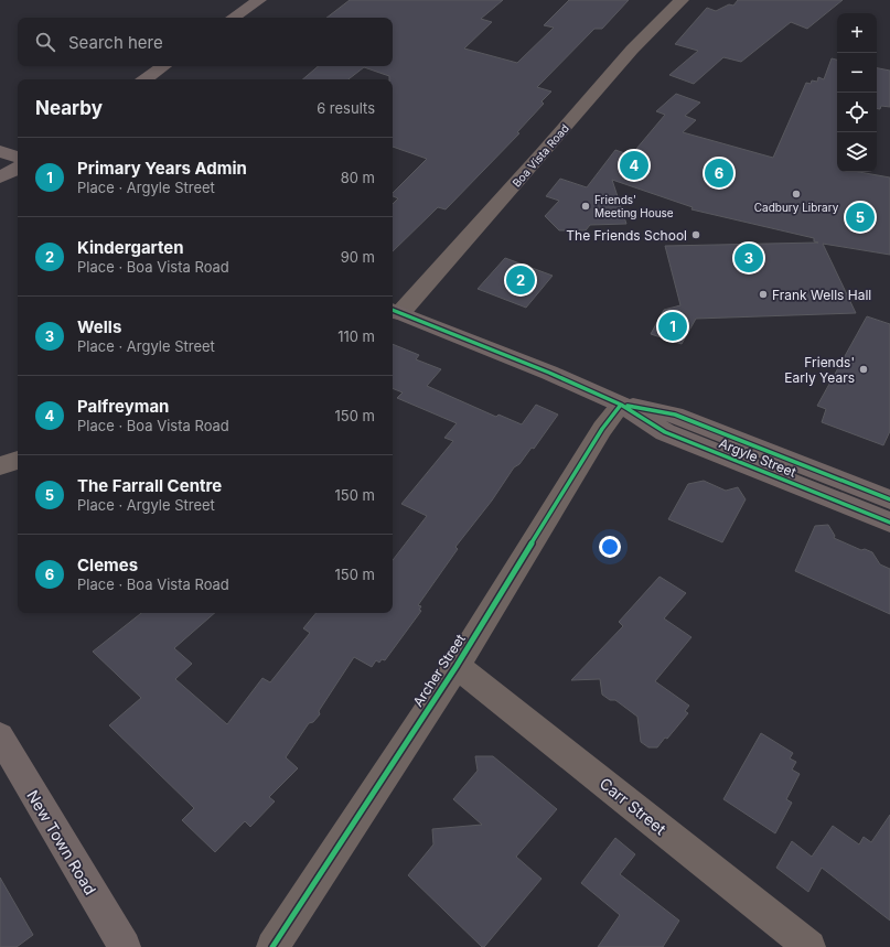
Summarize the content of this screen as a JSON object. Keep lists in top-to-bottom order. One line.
{"streets":{"main road":["Argyle Street","New Town Road"],"street":["Boa Vista Road","Archer Street","Carr Street"]},"crossings":[["Boa Vista Road","Argyle Street"],["Argyle Street","Archer Street"],["Archer Street","Carr Street"]],"places":["Cadbury Library","Friends' Meeting House","The Friends School","Frank Wells Hall","Friends' Early Years"],"page":{"map_buttons":["+","−"],"search":"Search here","heading":["Nearby","6 results"],"list":[{"mark":"1","name":"Primary Years Admin","note":"Place · Argyle Street","value":"80 m"},{"mark":"2","name":"Kindergarten","note":"Place · Boa Vista Road","value":"90 m"},{"mark":"3","name":"Wells","note":"Place · Argyle Street","value":"110 m"},{"mark":"4","name":"Palfreyman","note":"Place · Boa Vista Road","value":"150 m"},{"mark":"5","name":"The Farrall Centre","note":"Place · Argyle Street","value":"150 m"},{"mark":"6","name":"Clemes","note":"Place · Boa Vista Road","value":"150 m"}],"pins":["4","6","5","3","2","1"]}}
